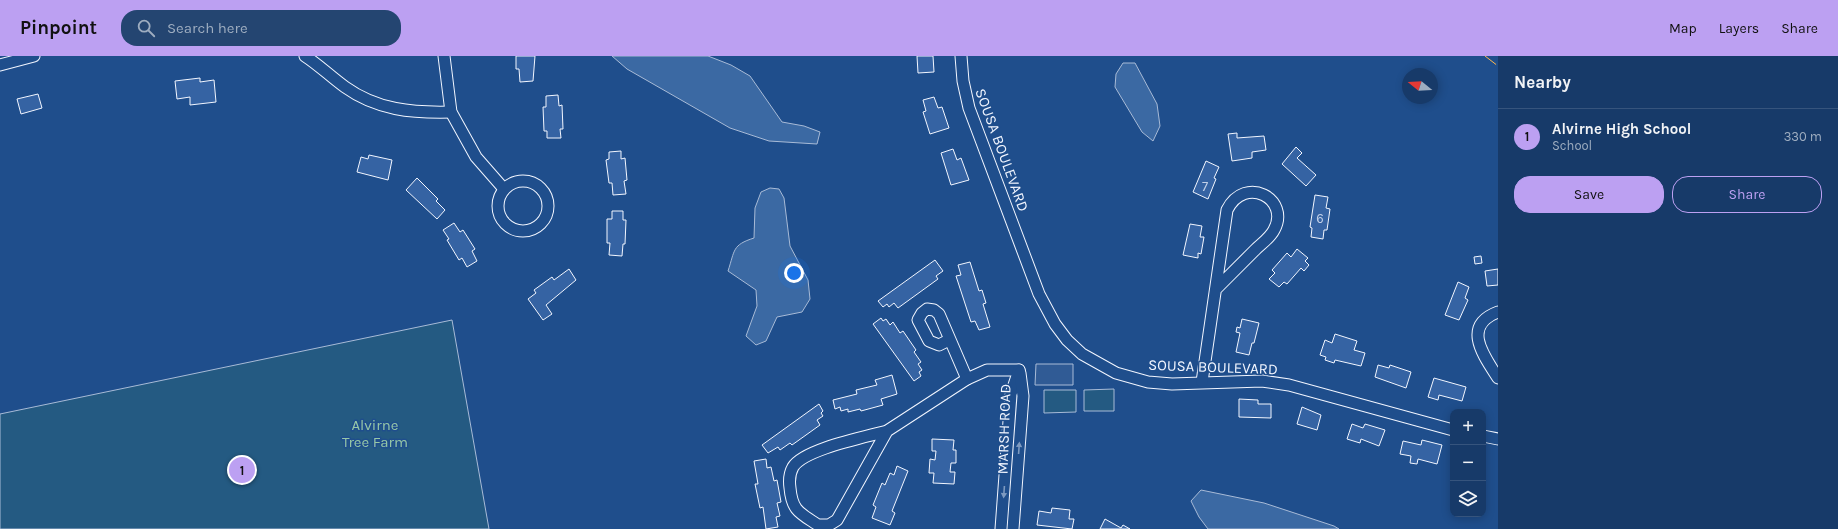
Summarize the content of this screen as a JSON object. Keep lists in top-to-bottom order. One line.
{"streets":{"street":["SOUSA BOULEVARD","MARSH ROAD"]},"parks":["Alvirne Tree Farm"],"house_numbers":["7","6"],"north":"left","page":{"header":"Pinpoint","search":"Search here","nav":["Map","Layers","Share"],"heading":"Nearby","list":[{"mark":"1","name":"Alvirne High School","note":"School","value":"330 m"}],"buttons":["Save","Share"],"map_buttons":["+","−"],"pins":"1"}}
